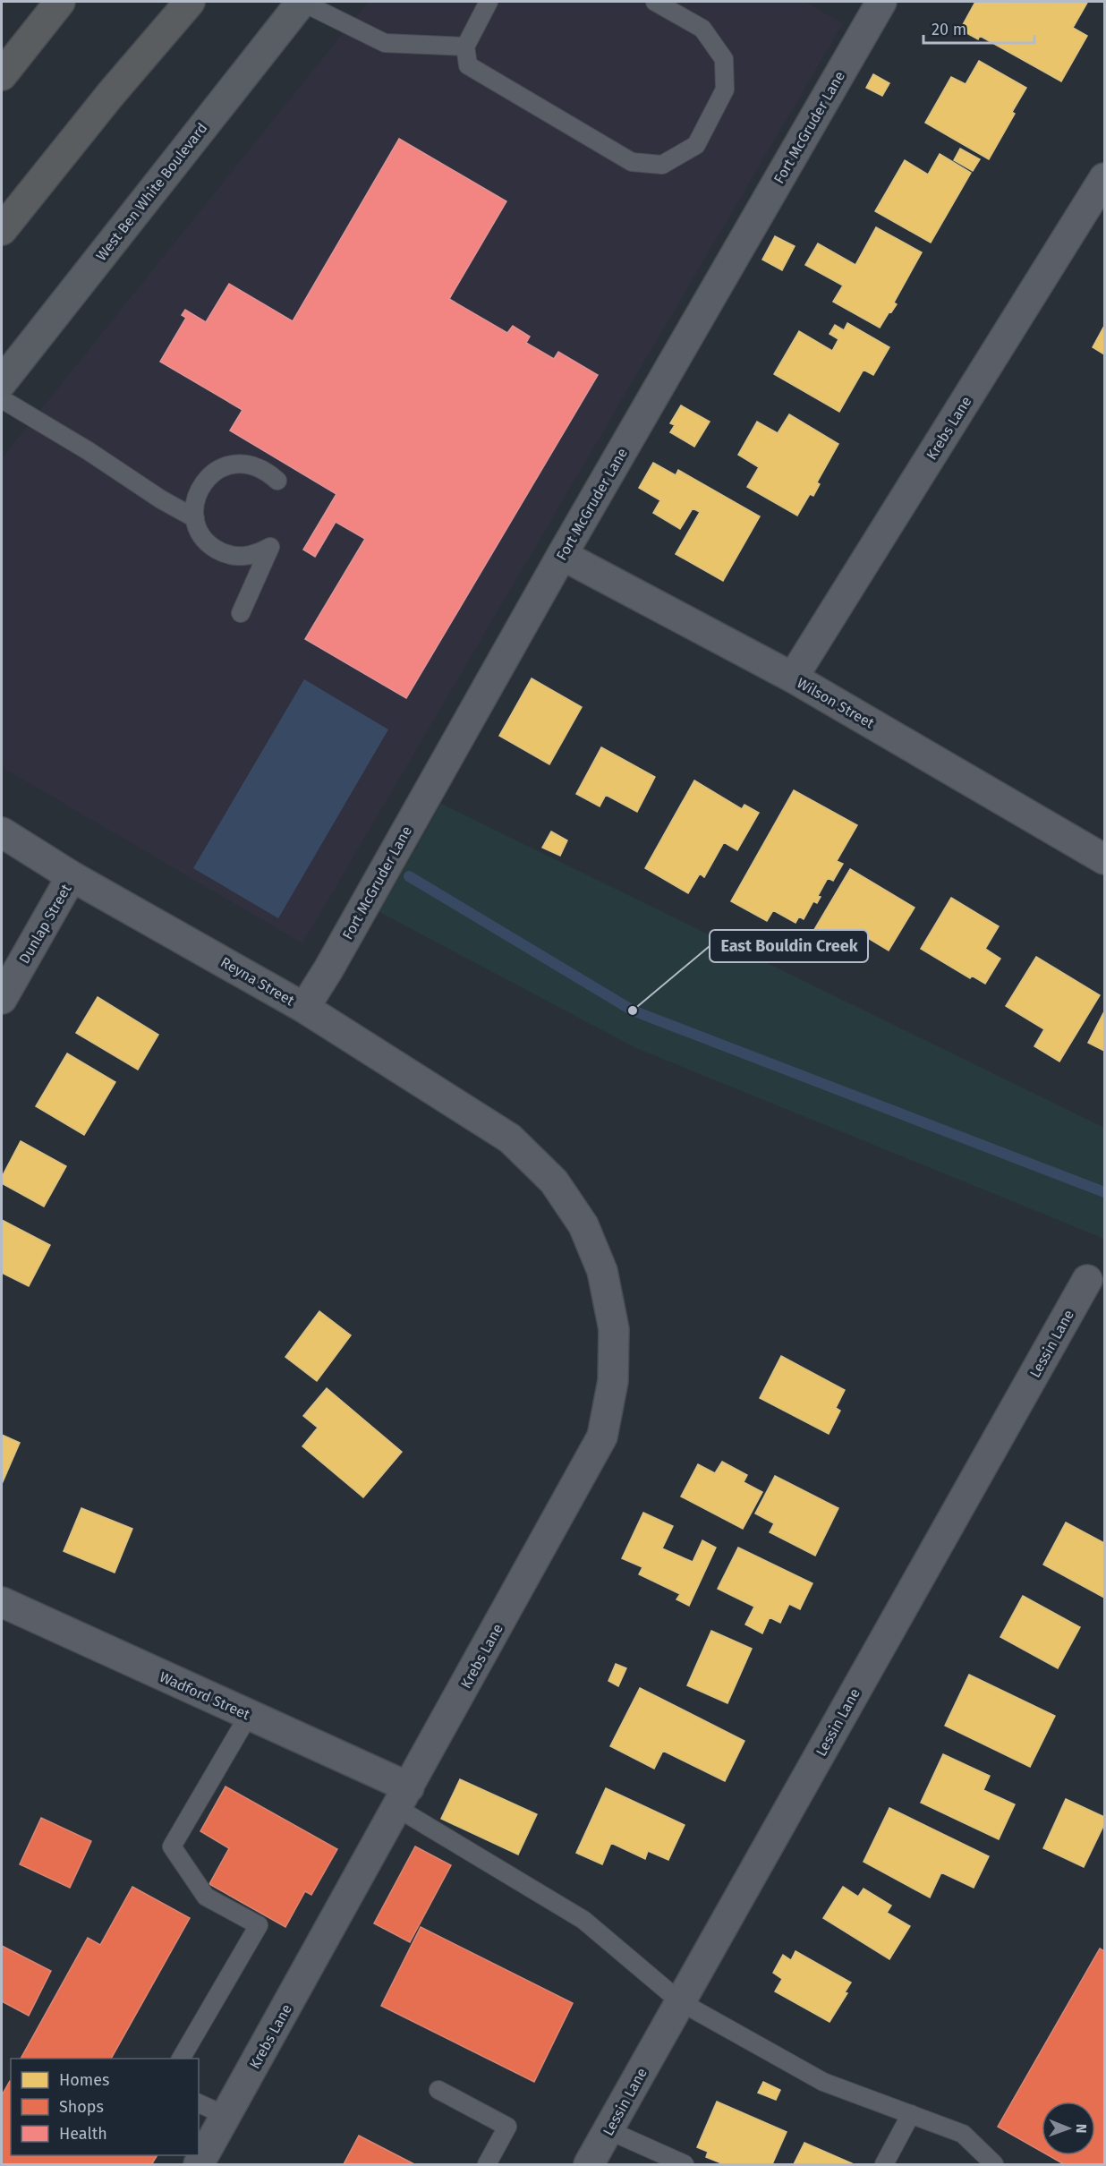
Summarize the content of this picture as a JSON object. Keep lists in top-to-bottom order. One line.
{"streets":{"main road":["West Ben White Boulevard"],"street":["Fort McGruder Lane","Krebs Lane","Wilson Street","Dunlap Street","Reyna Street","Lessin Lane","Wadford Street"]},"crossings":[["Fort McGruder Lane","Wilson Street"],["Fort McGruder Lane","Reyna Street"],["Krebs Lane","Wilson Street"],["Krebs Lane","Reyna Street"],["Krebs Lane","Wadford Street"],["Dunlap Street","Reyna Street"]],"places":["East Bouldin Creek"],"legend":["Homes","Shops","Health"],"scale_bar":"20 m","north":"right"}
